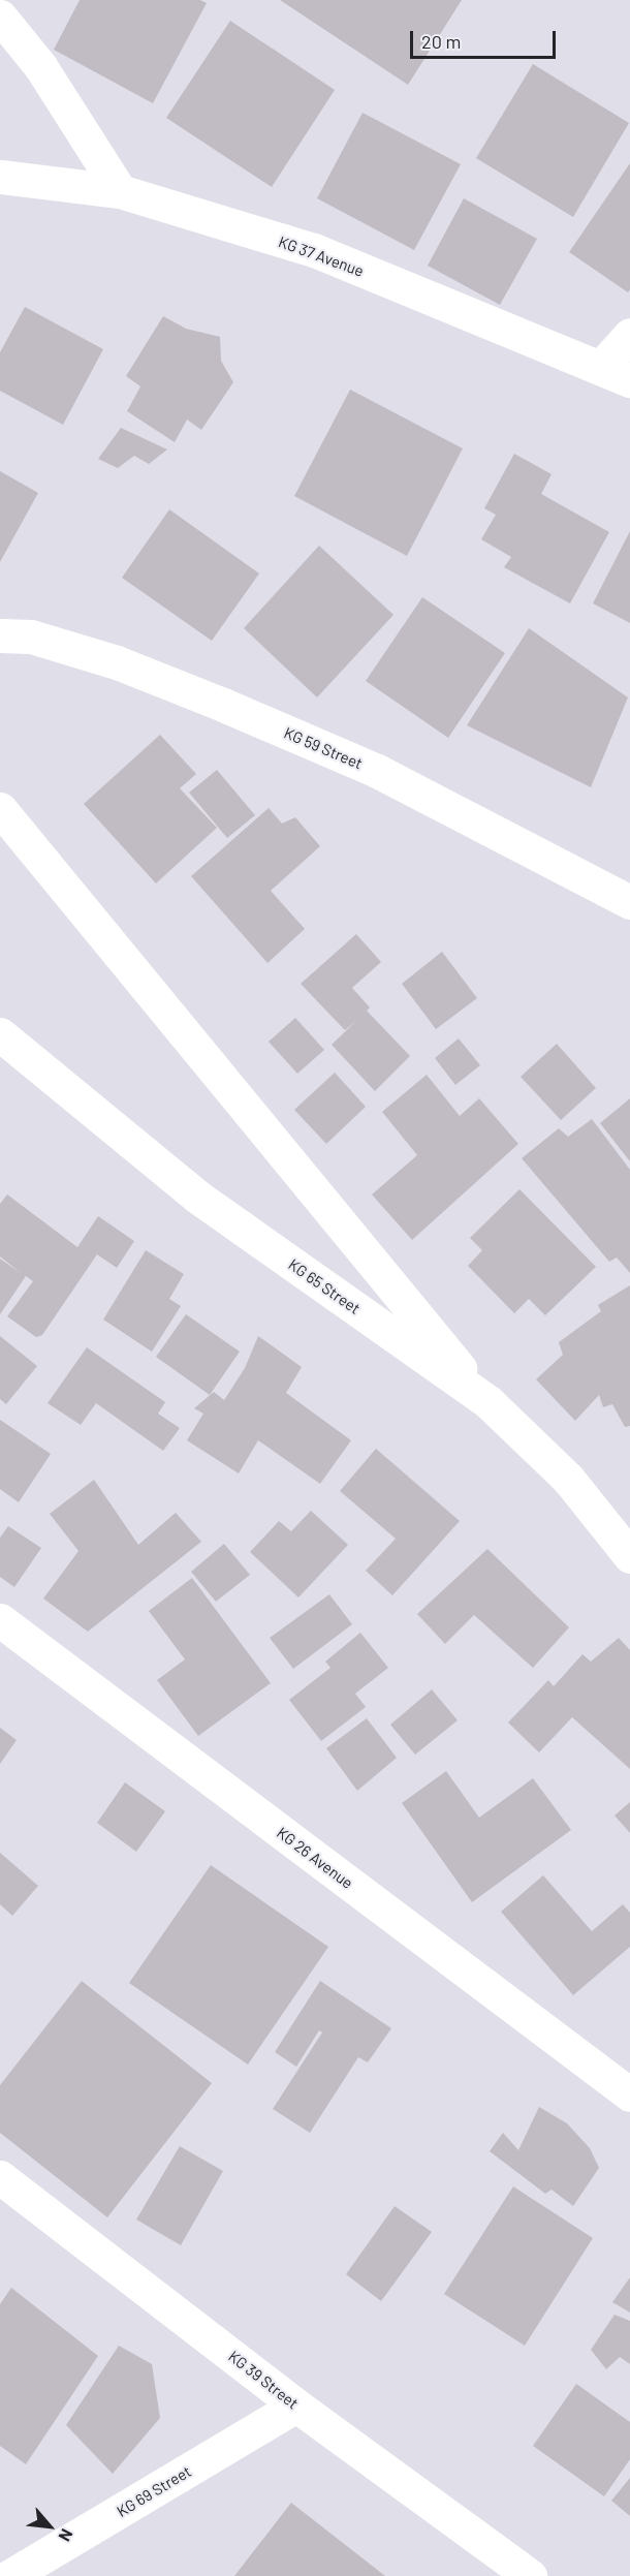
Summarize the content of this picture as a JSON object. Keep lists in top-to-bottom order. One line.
{"streets":{"street":["KG 37 Avenue","KG 59 Street","KG 65 Street","KG 26 Avenue","KG 39 Street","KG 69 Street"]},"crossings":[["KG 39 Street","KG 69 Street"]],"scale_bar":"20 m","north":"bottom right"}
